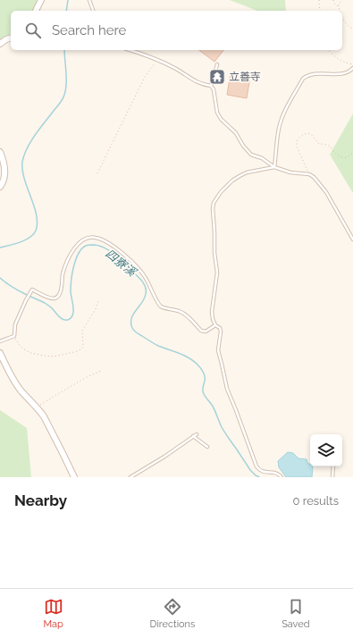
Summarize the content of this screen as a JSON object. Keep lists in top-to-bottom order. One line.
{"water":["四寮溪"],"places":{"temple":["立善寺"]},"page":{"search":"Search here","heading":["Nearby","0 results"],"nav":["Map","Directions","Saved"]}}
